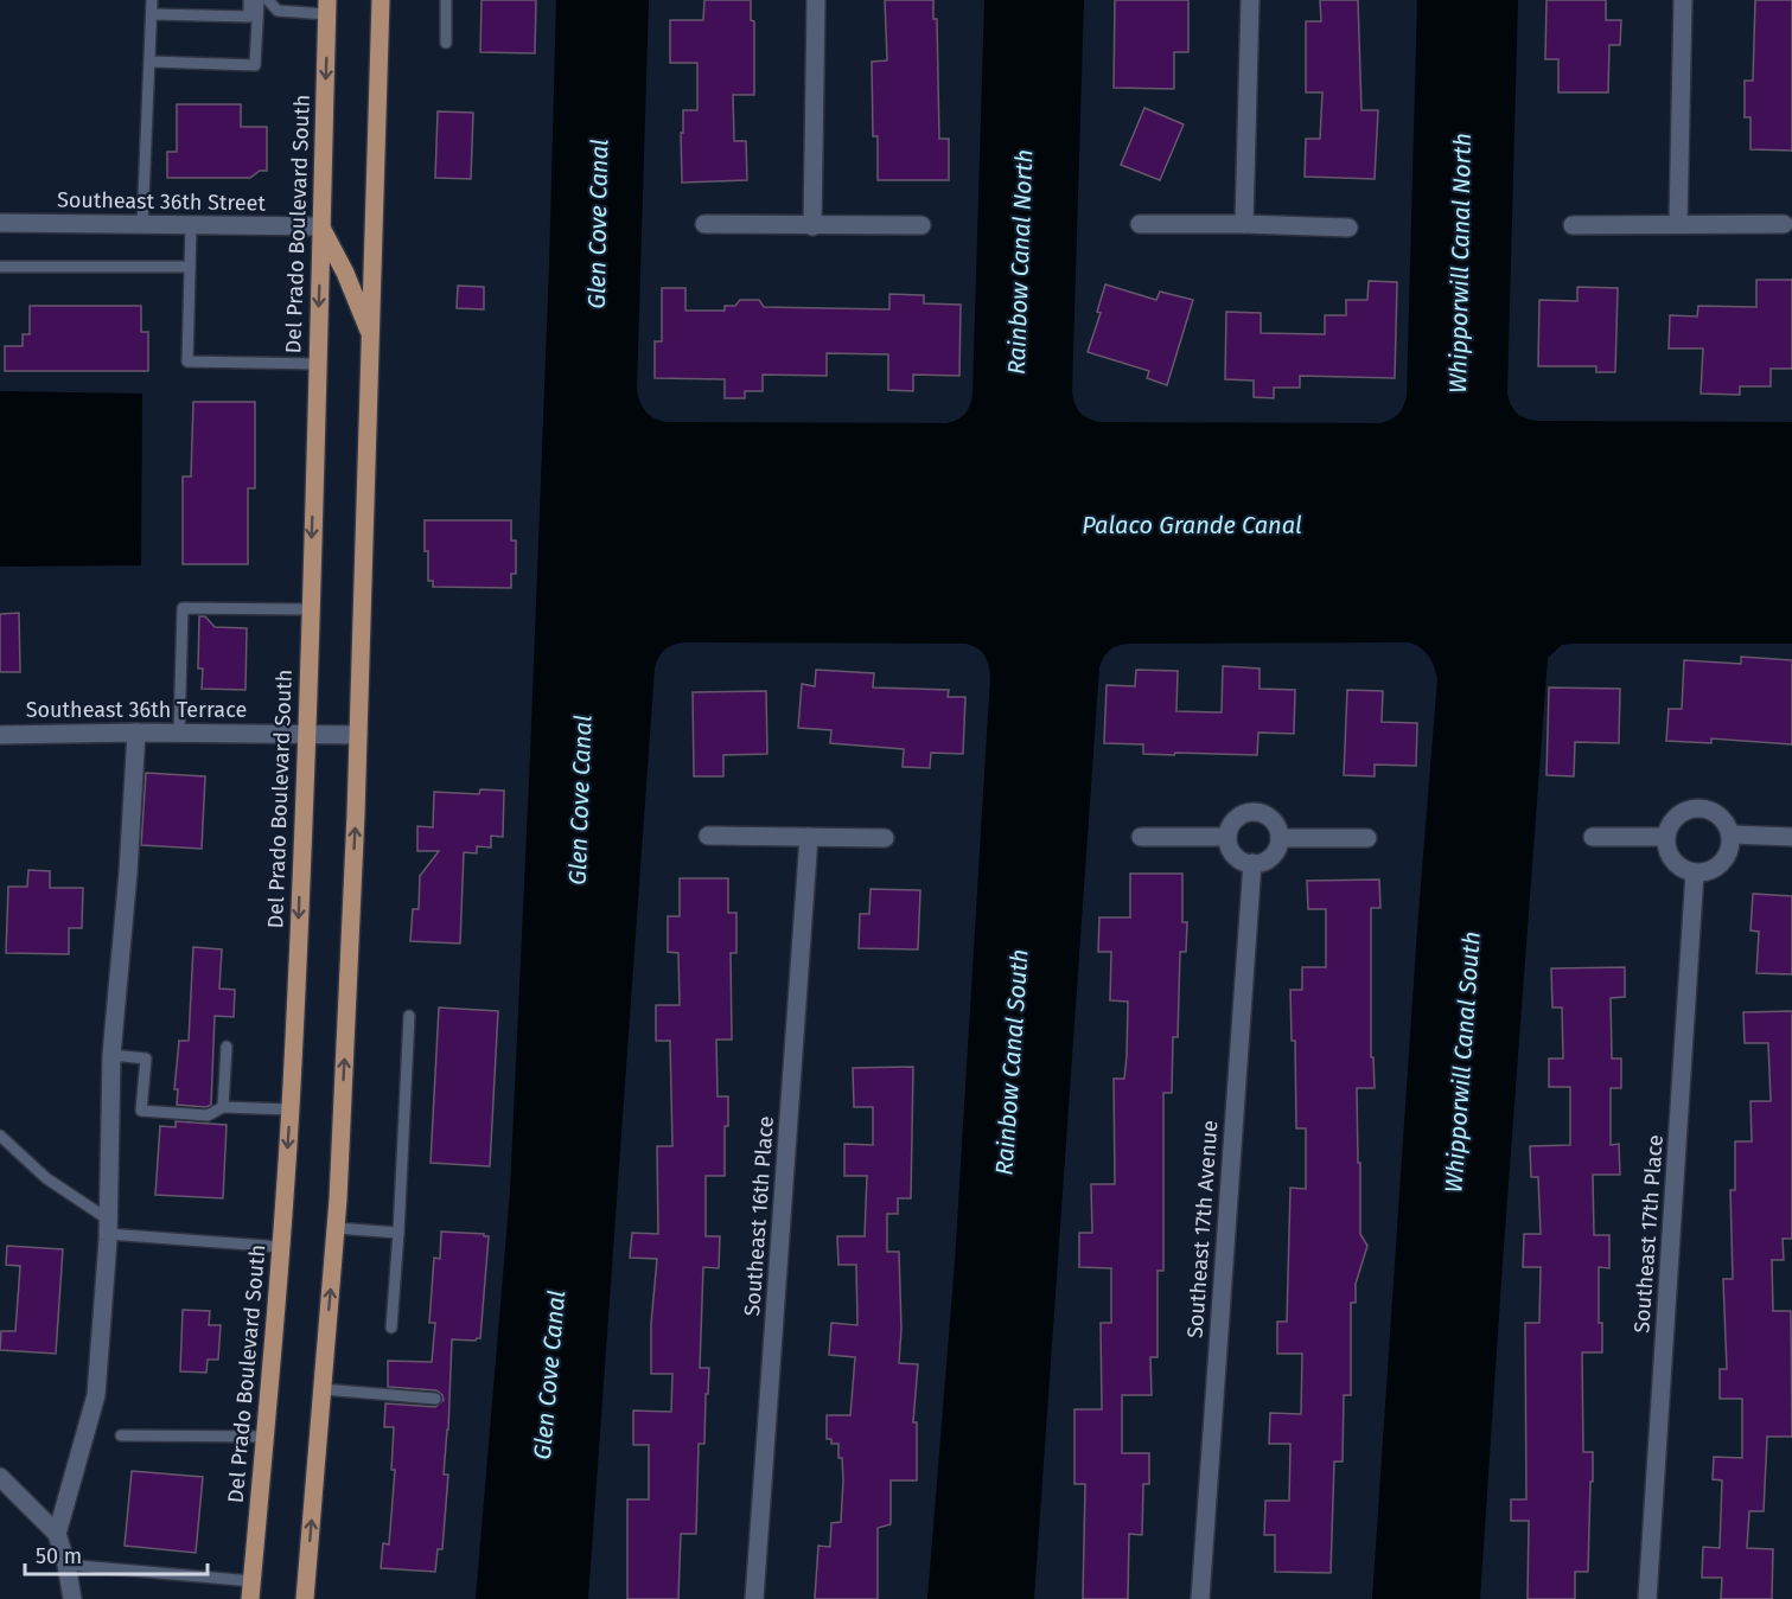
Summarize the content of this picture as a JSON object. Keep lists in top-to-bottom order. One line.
{"streets":{"main road":["Del Prado Boulevard South"],"street":["Southeast 36th Street","Southeast 36th Terrace","Southeast 16th Place","Southeast 17th Avenue","Southeast 17th Place"]},"crossings":[["Southeast 36th Street","Del Prado Boulevard South"],["Del Prado Boulevard South","Southeast 36th Terrace"]],"water":["Glen Cove Canal","Rainbow Canal North","Whipporwill Canal North","Palaco Grande Canal","Rainbow Canal South","Whipporwill Canal South"],"scale_bar":"50 m"}
